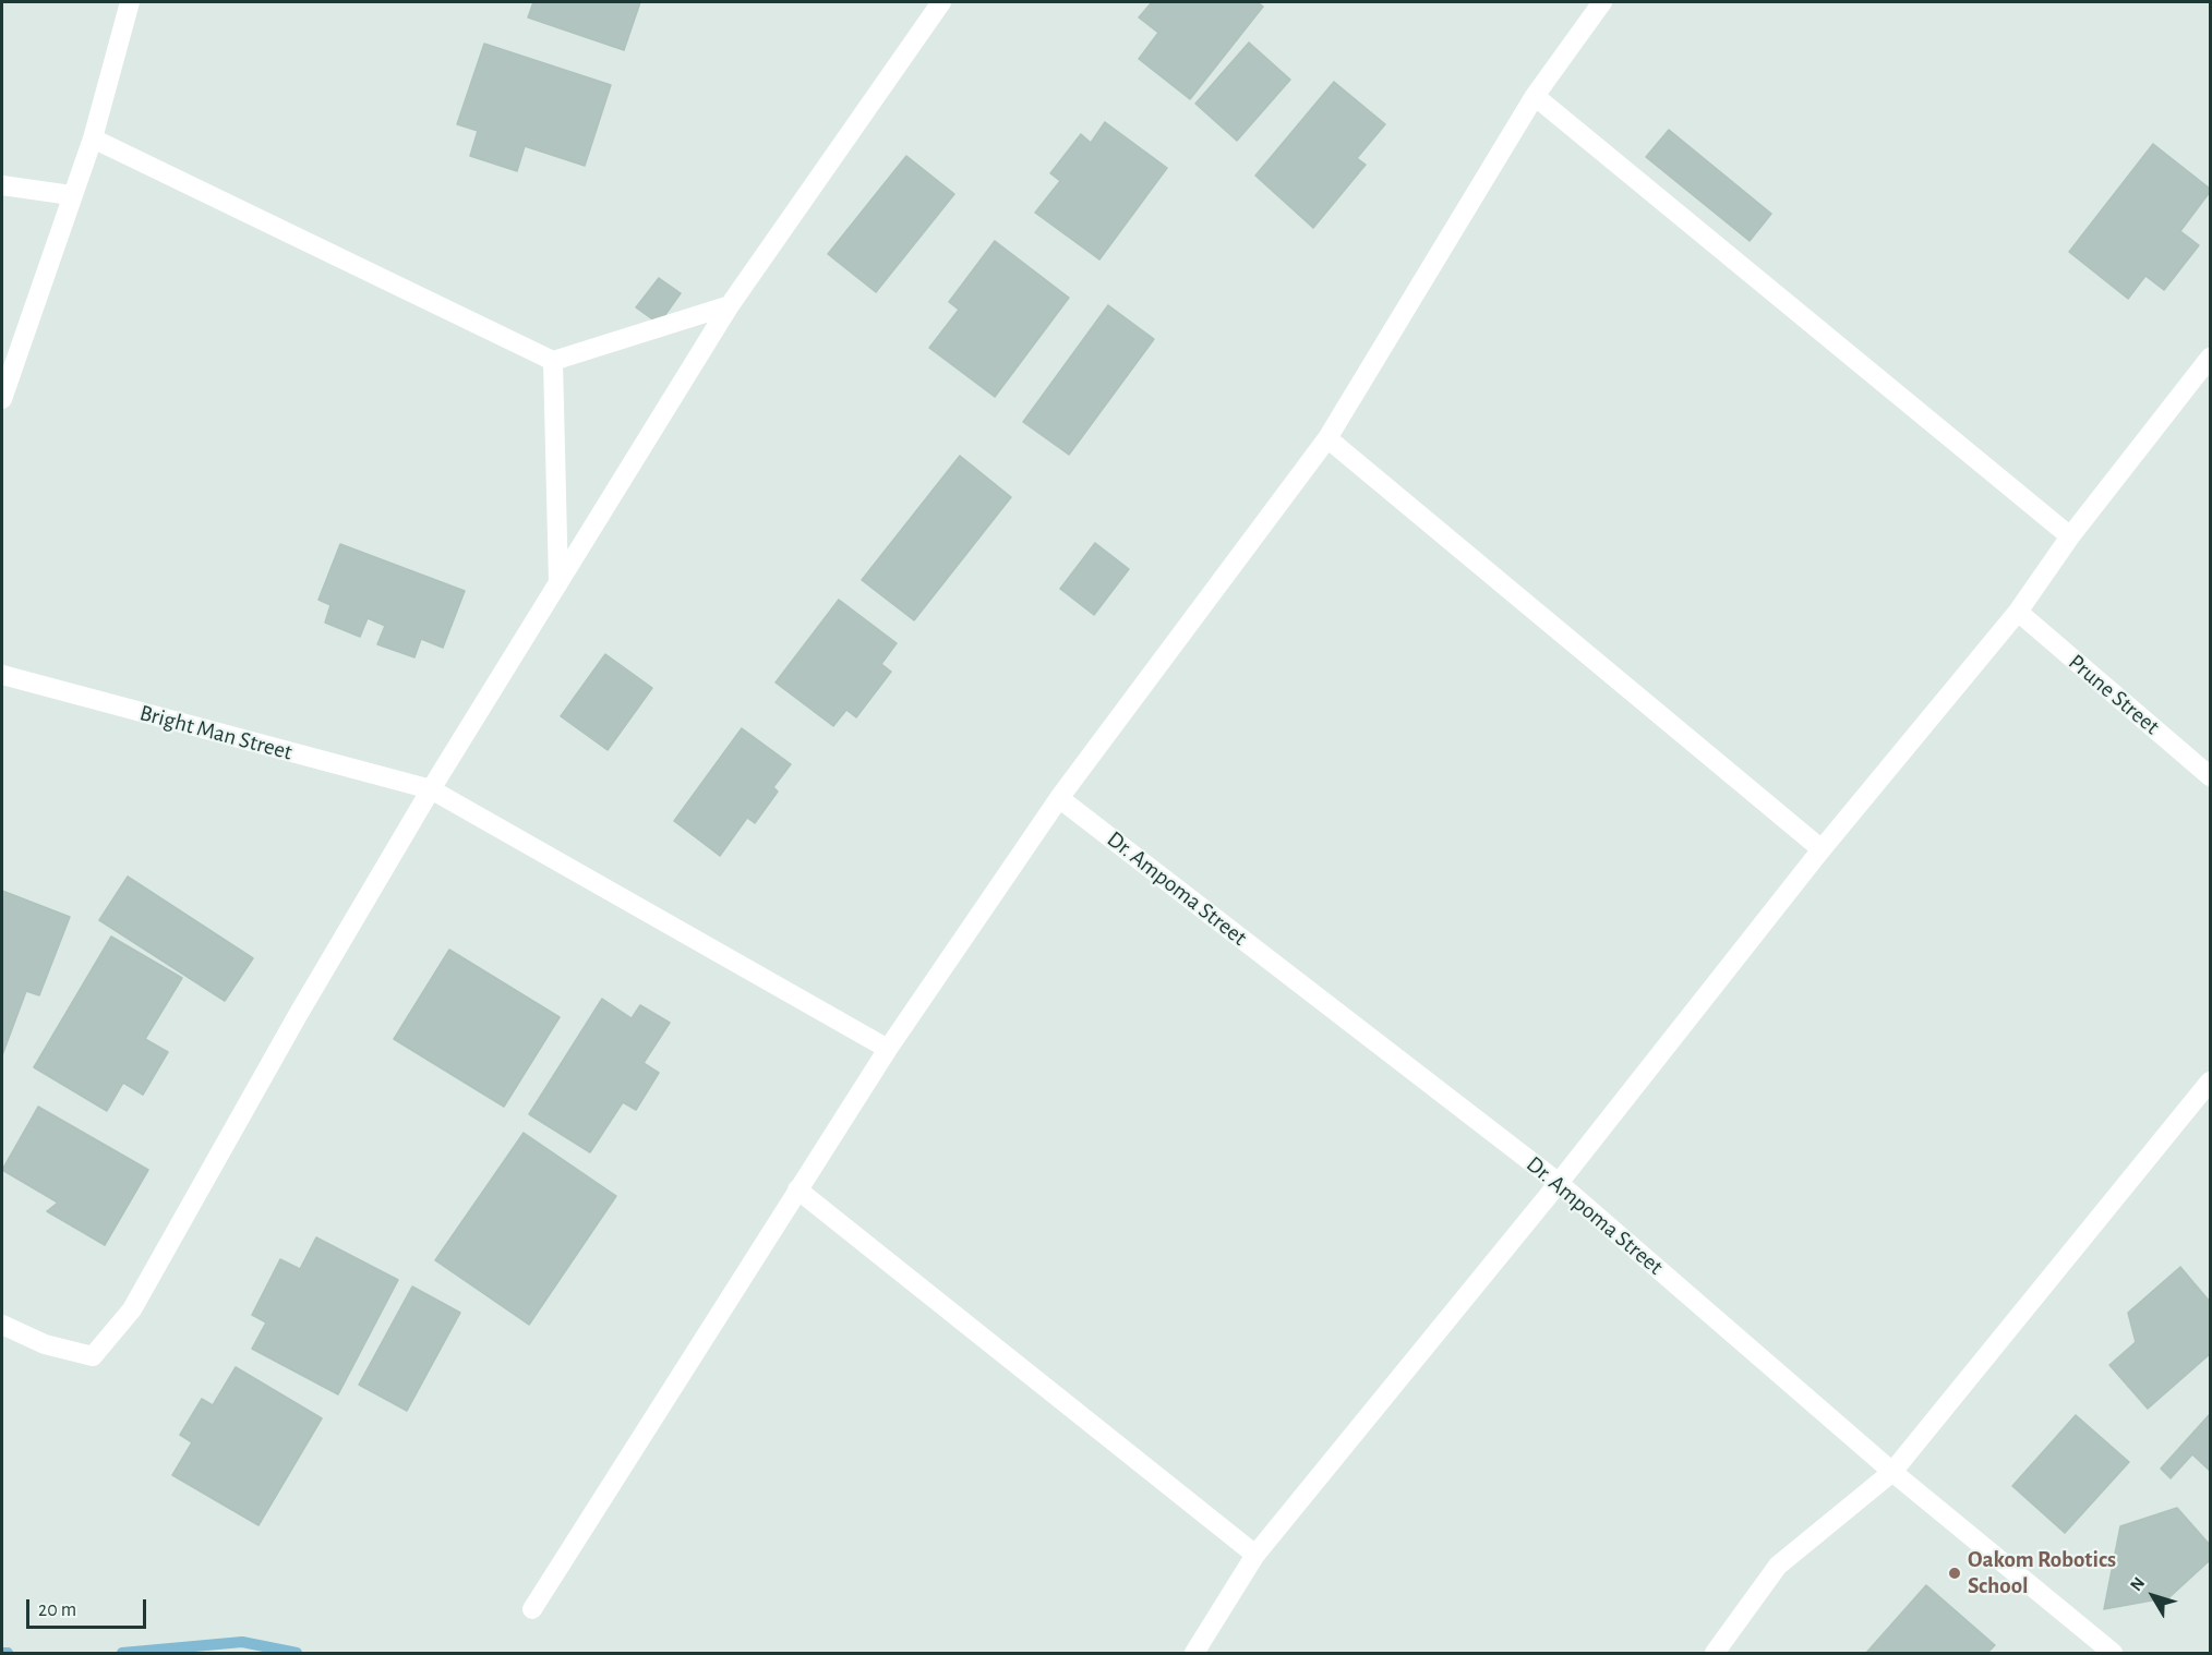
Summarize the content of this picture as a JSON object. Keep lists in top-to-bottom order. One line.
{"streets":{"street":["Prune Street","Bright Man Street","Dr. Ampoma Street"]},"places":["Oakom Robotics School"],"scale_bar":"20 m","north":"top left"}
